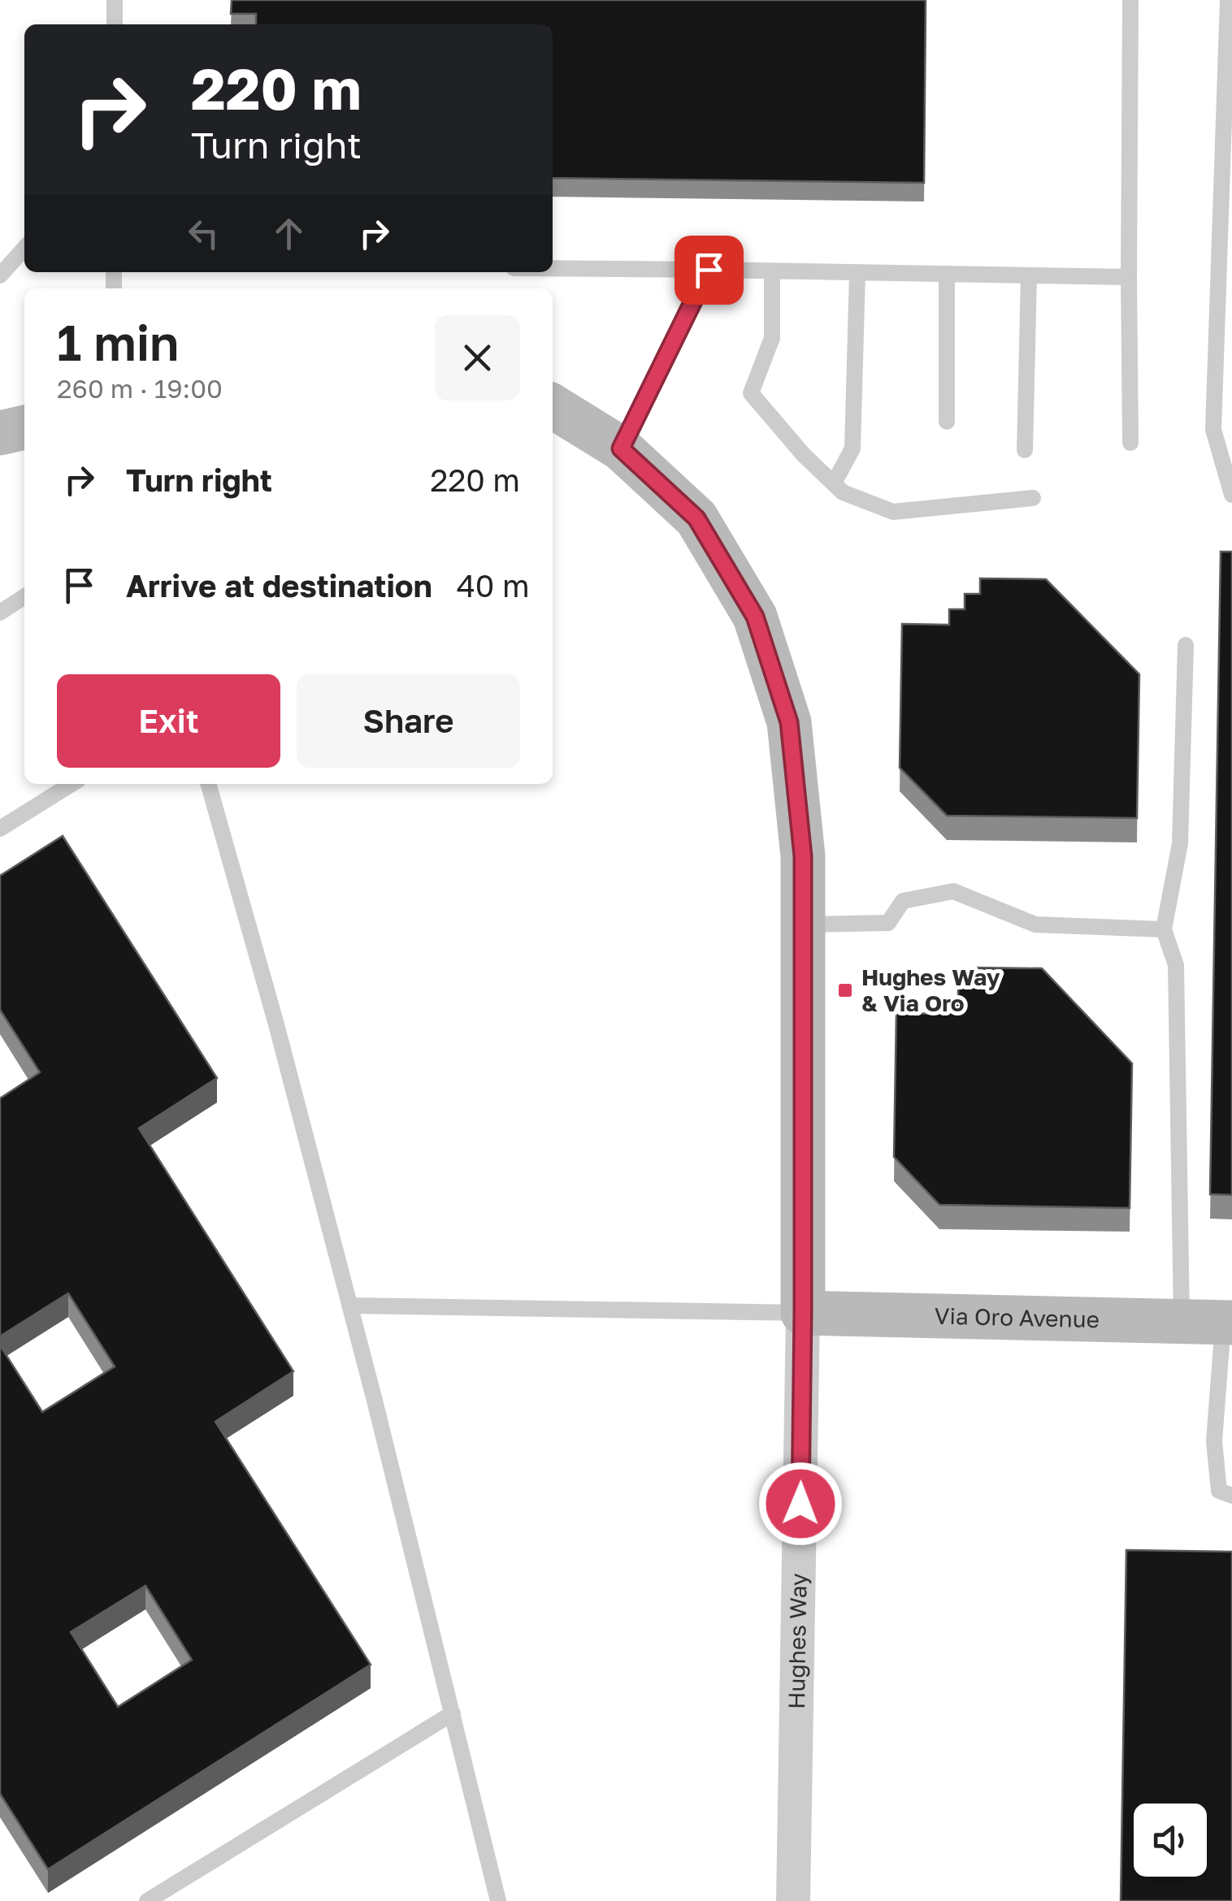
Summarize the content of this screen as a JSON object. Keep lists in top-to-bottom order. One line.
{"streets":{"street":["Via Oro Avenue","Hughes Way"]},"crossings":[["Via Oro Avenue","Hughes Way"]],"places":{"transit":["Hughes Way & Via Oro"]},"page":{"turn":["220 m","Turn right"],"heading":["1 min","260 m · 19:00"],"list":[{"name":"Turn right","value":"220 m"},{"name":"Arrive at destination","value":"40 m"}],"buttons":["Exit","Share"]}}
